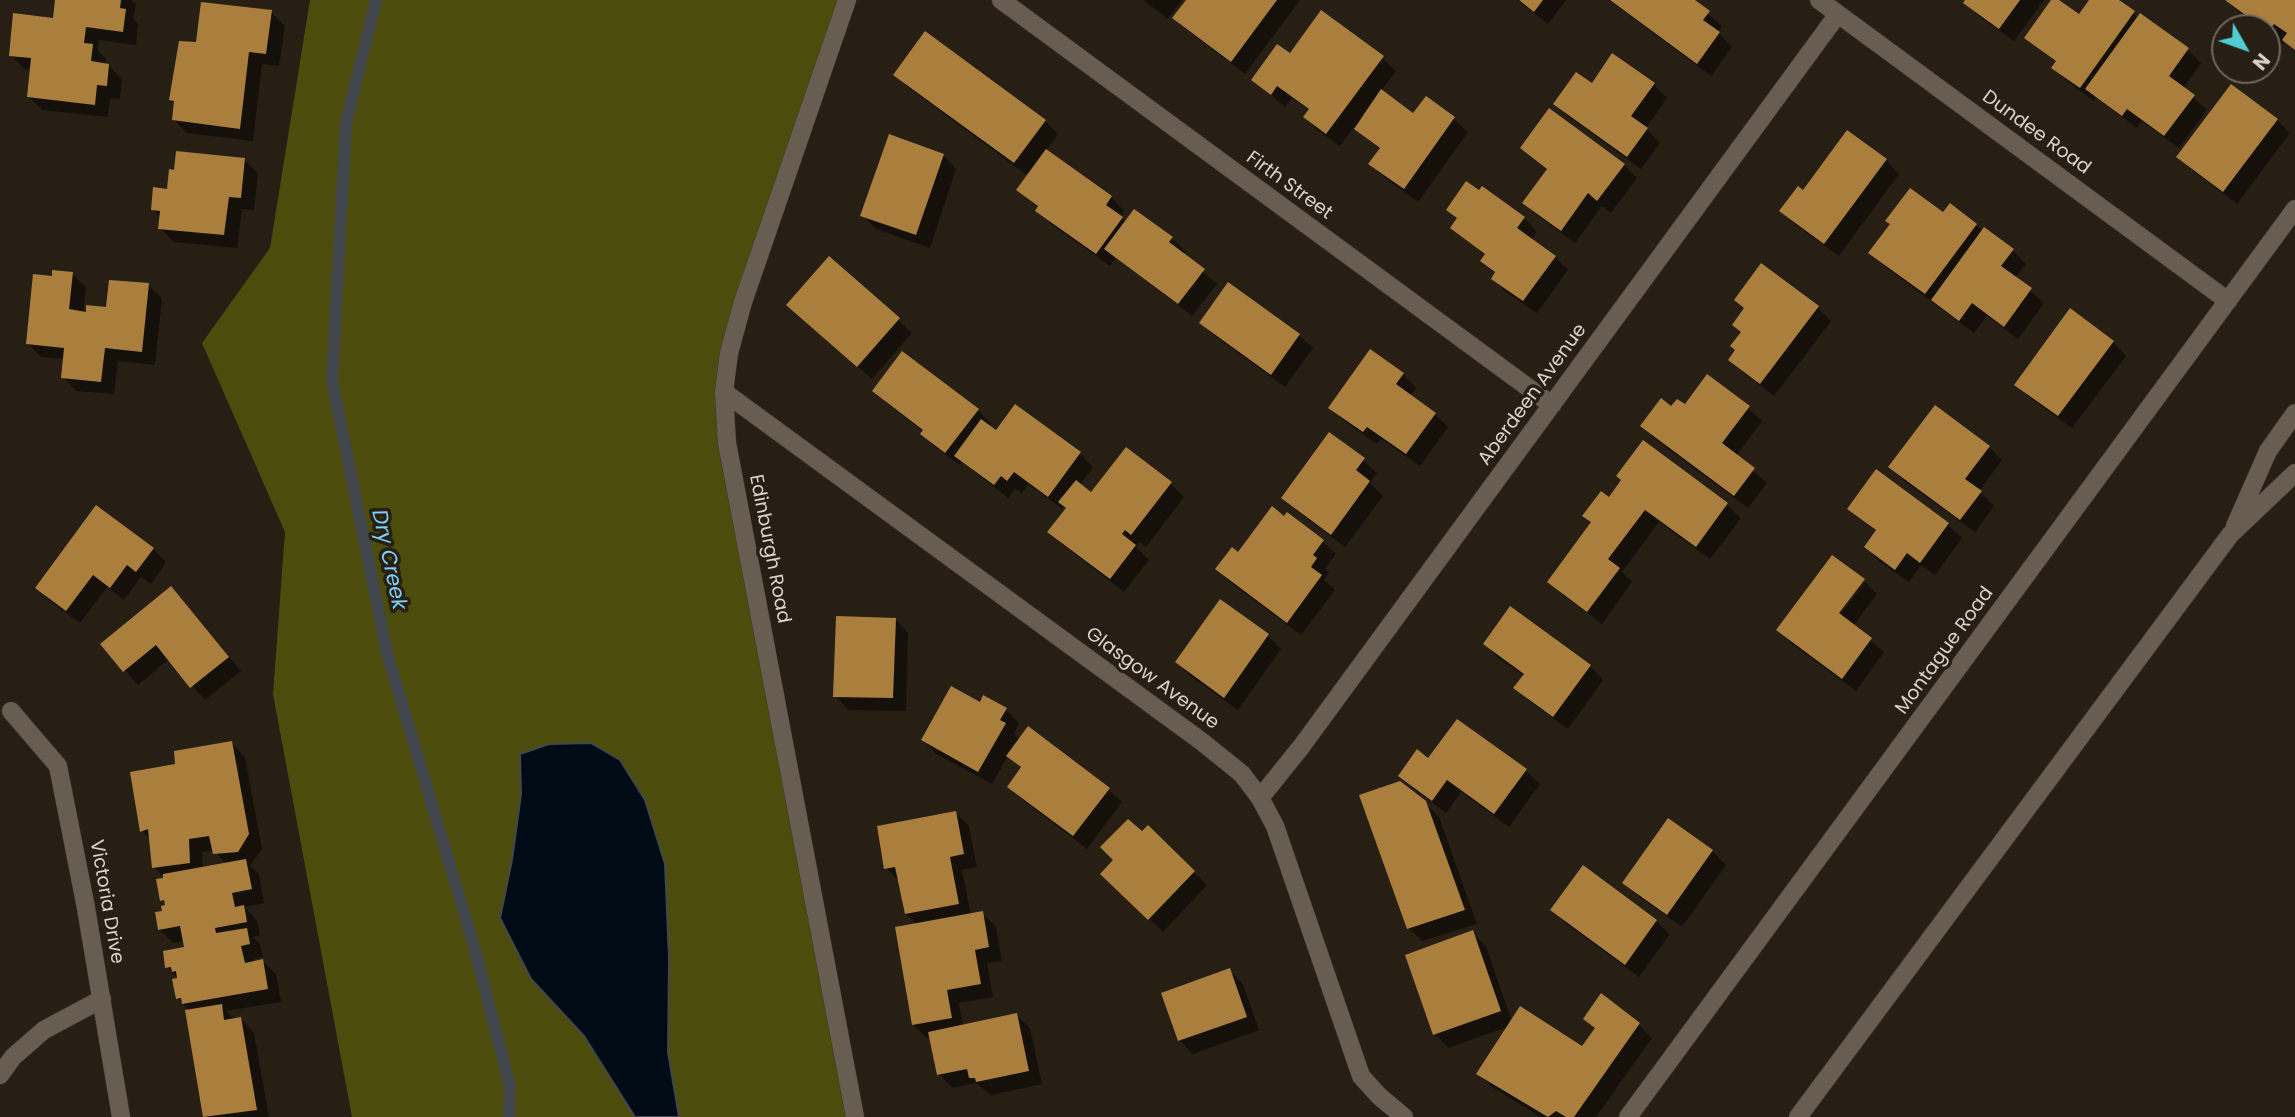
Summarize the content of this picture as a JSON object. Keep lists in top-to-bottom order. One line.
{"streets":{"street":["Dundee Road","Firth Street","Aberdeen Avenue","Edinburgh Road","Montague Road","Glasgow Avenue","Victoria Drive"]},"crossings":[["Dundee Road","Aberdeen Avenue"],["Dundee Road","Montague Road"],["Firth Street","Aberdeen Avenue"],["Aberdeen Avenue","Glasgow Avenue"],["Edinburgh Road","Glasgow Avenue"]],"water":["Dry Creek"],"north":"bottom right"}
